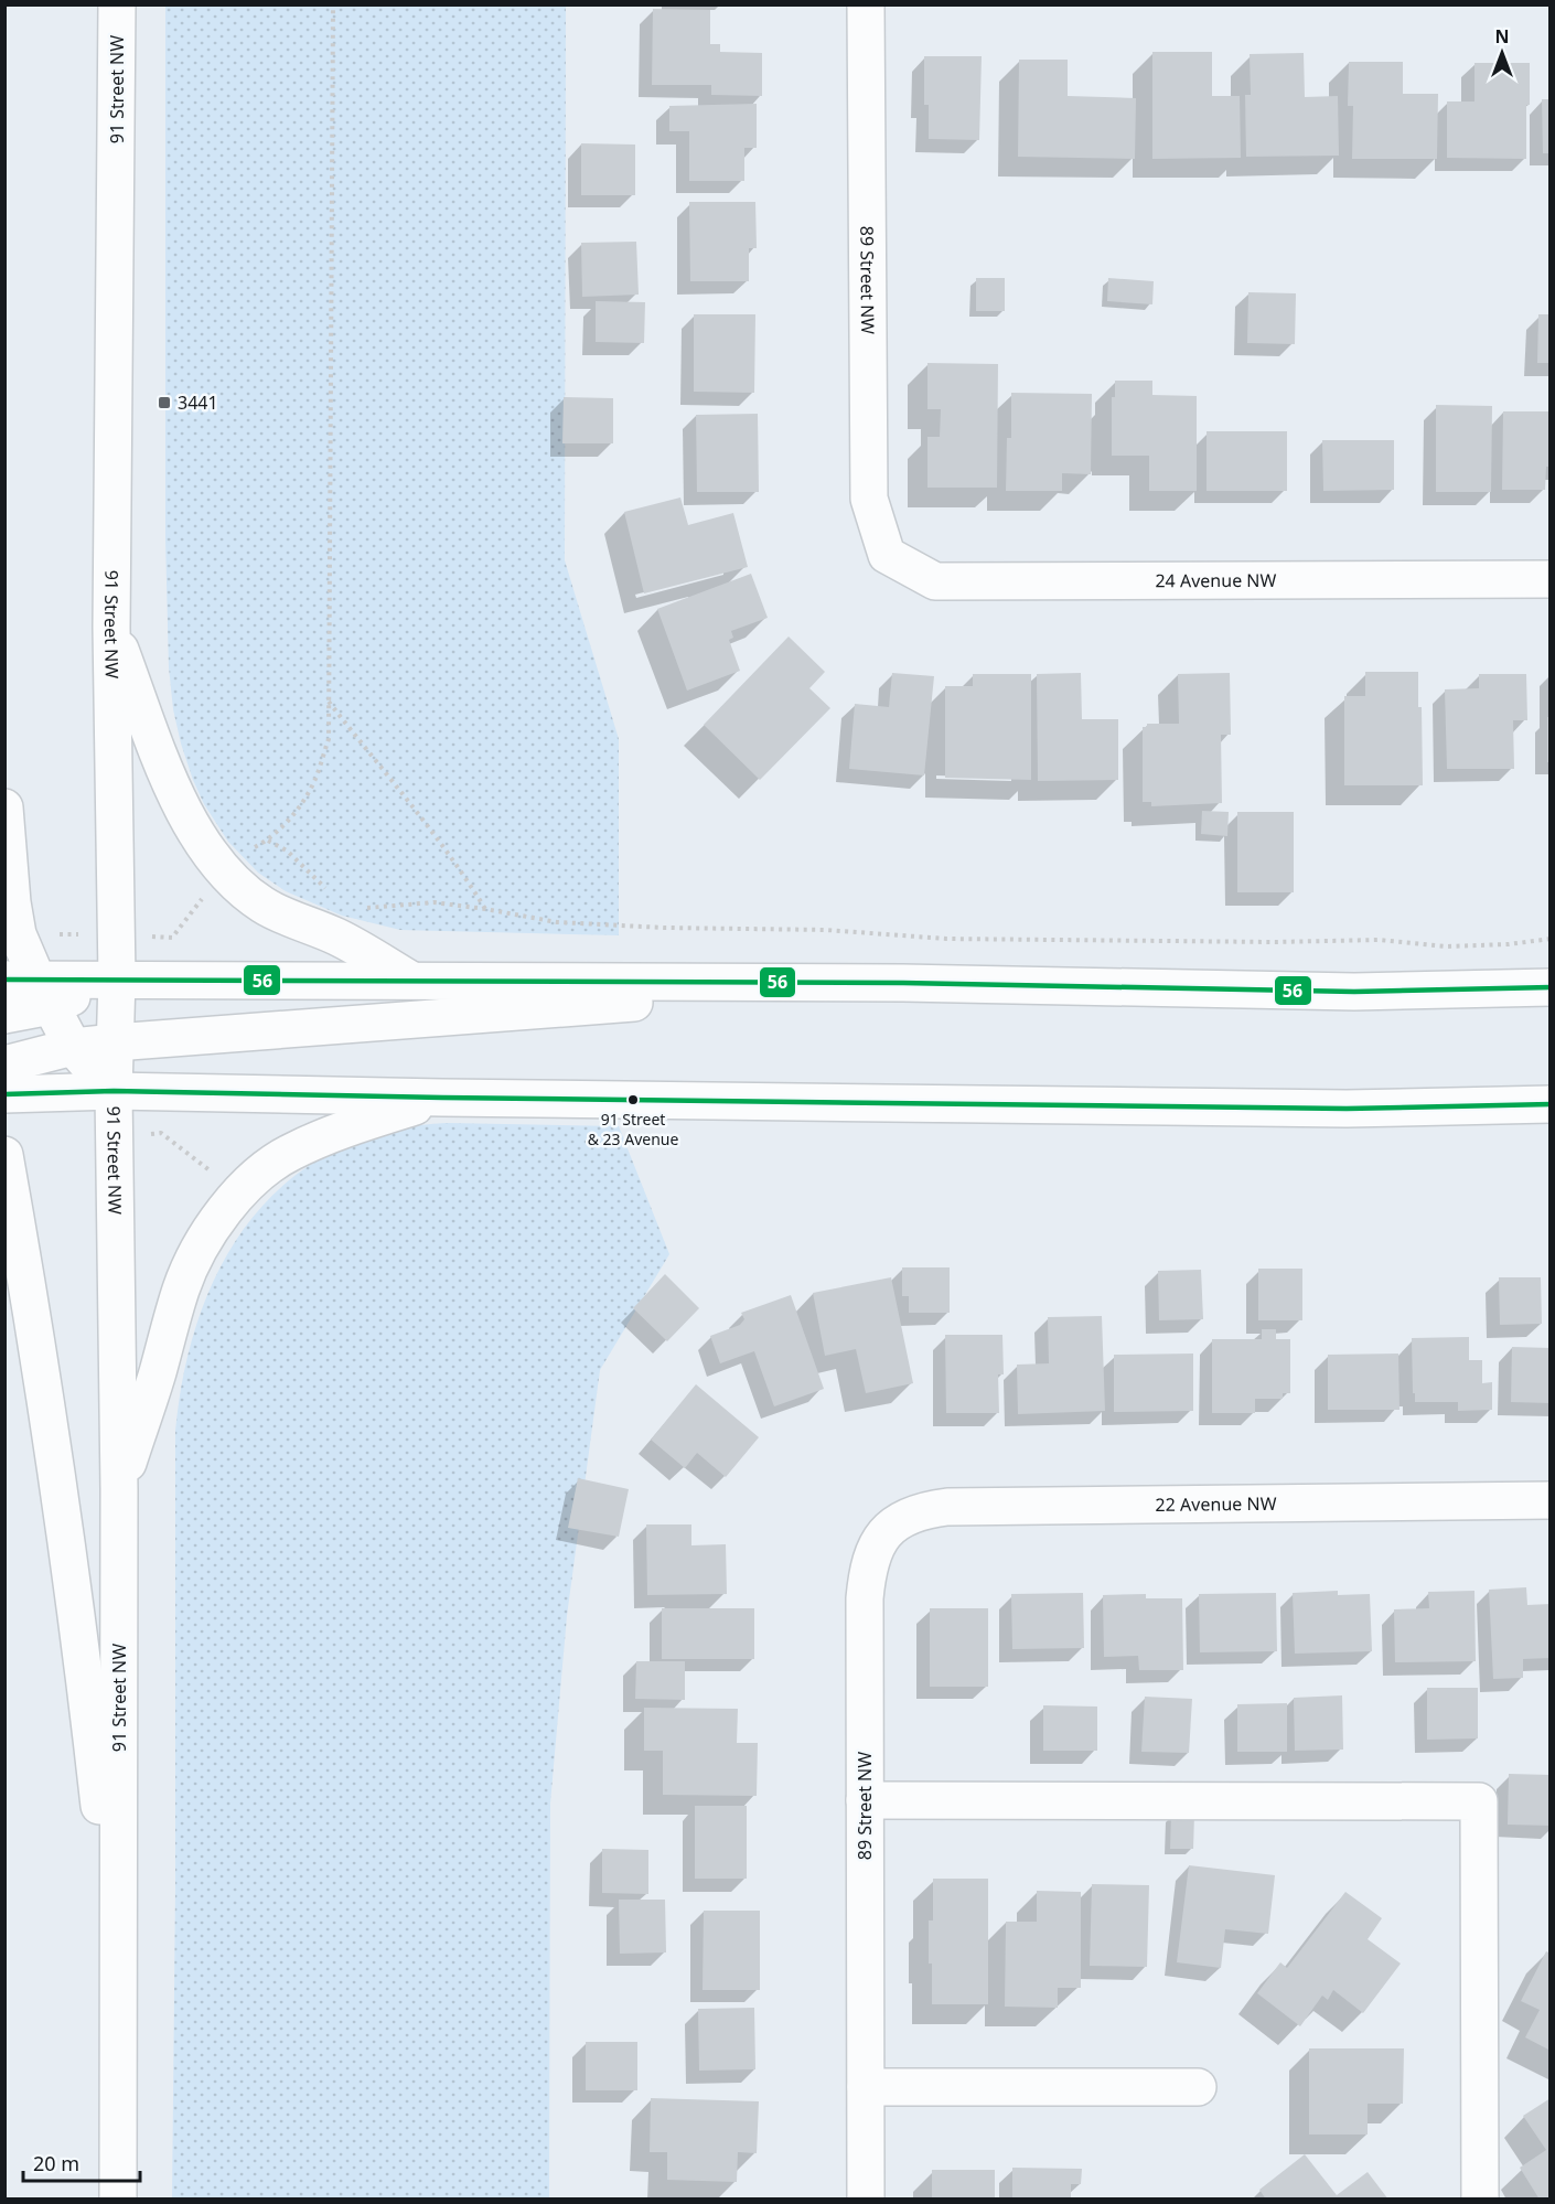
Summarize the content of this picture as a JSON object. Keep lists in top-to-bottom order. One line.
{"streets":{"main road":["91 Street NW","89 Street NW","24 Avenue NW","22 Avenue NW"]},"crossings":[["89 Street NW","24 Avenue NW"],["89 Street NW","22 Avenue NW"]],"places":{"transit":["3441"],"other":["91 Street & 23 Avenue"]},"lines":["transit line 56"],"scale_bar":"20 m","north":"top"}
